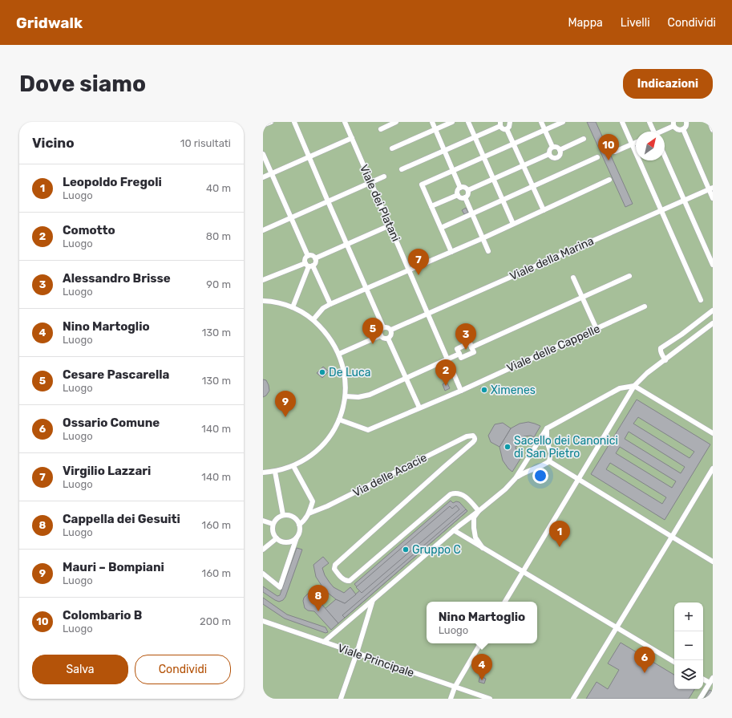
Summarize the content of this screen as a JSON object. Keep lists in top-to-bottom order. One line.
{"streets":{"lane":["Viale dei Platani","Viale della Marina","Viale delle Cappelle","Via delle Acacie","Viale Principale"]},"crossings":[["Viale dei Platani","Viale della Marina"],["Viale dei Platani","Viale delle Cappelle"]],"places":["De Luca","Ximenes","Sacello dei Canonici di San Pietro","Gruppo C"],"north":"top right","page":{"header":"Gridwalk","nav":["Mappa","Livelli","Condividi"],"buttons":["Indicazioni",["Salva","Condividi"]],"title":"Dove siamo","heading":["Vicino","10 risultati"],"pins":["10","7","5","3","2","9","1","8","6","4"],"list":[{"mark":"1","name":"Leopoldo Fregoli","note":"Luogo","value":"40 m"},{"mark":"2","name":"Comotto","note":"Luogo","value":"80 m"},{"mark":"3","name":"Alessandro Brisse","note":"Luogo","value":"90 m"},{"mark":"4","name":"Nino Martoglio","note":"Luogo","value":"130 m"},{"mark":"5","name":"Cesare Pascarella","note":"Luogo","value":"130 m"},{"mark":"6","name":"Ossario Comune","note":"Luogo","value":"140 m"},{"mark":"7","name":"Virgilio Lazzari","note":"Luogo","value":"140 m"},{"mark":"8","name":"Cappella dei Gesuiti","note":"Luogo","value":"160 m"},{"mark":"9","name":"Mauri – Bompiani","note":"Luogo","value":"160 m"},{"mark":"10","name":"Colombario B","note":"Luogo","value":"200 m"}],"popup":["Nino Martoglio","Luogo"],"map_buttons":["+","−"]}}
